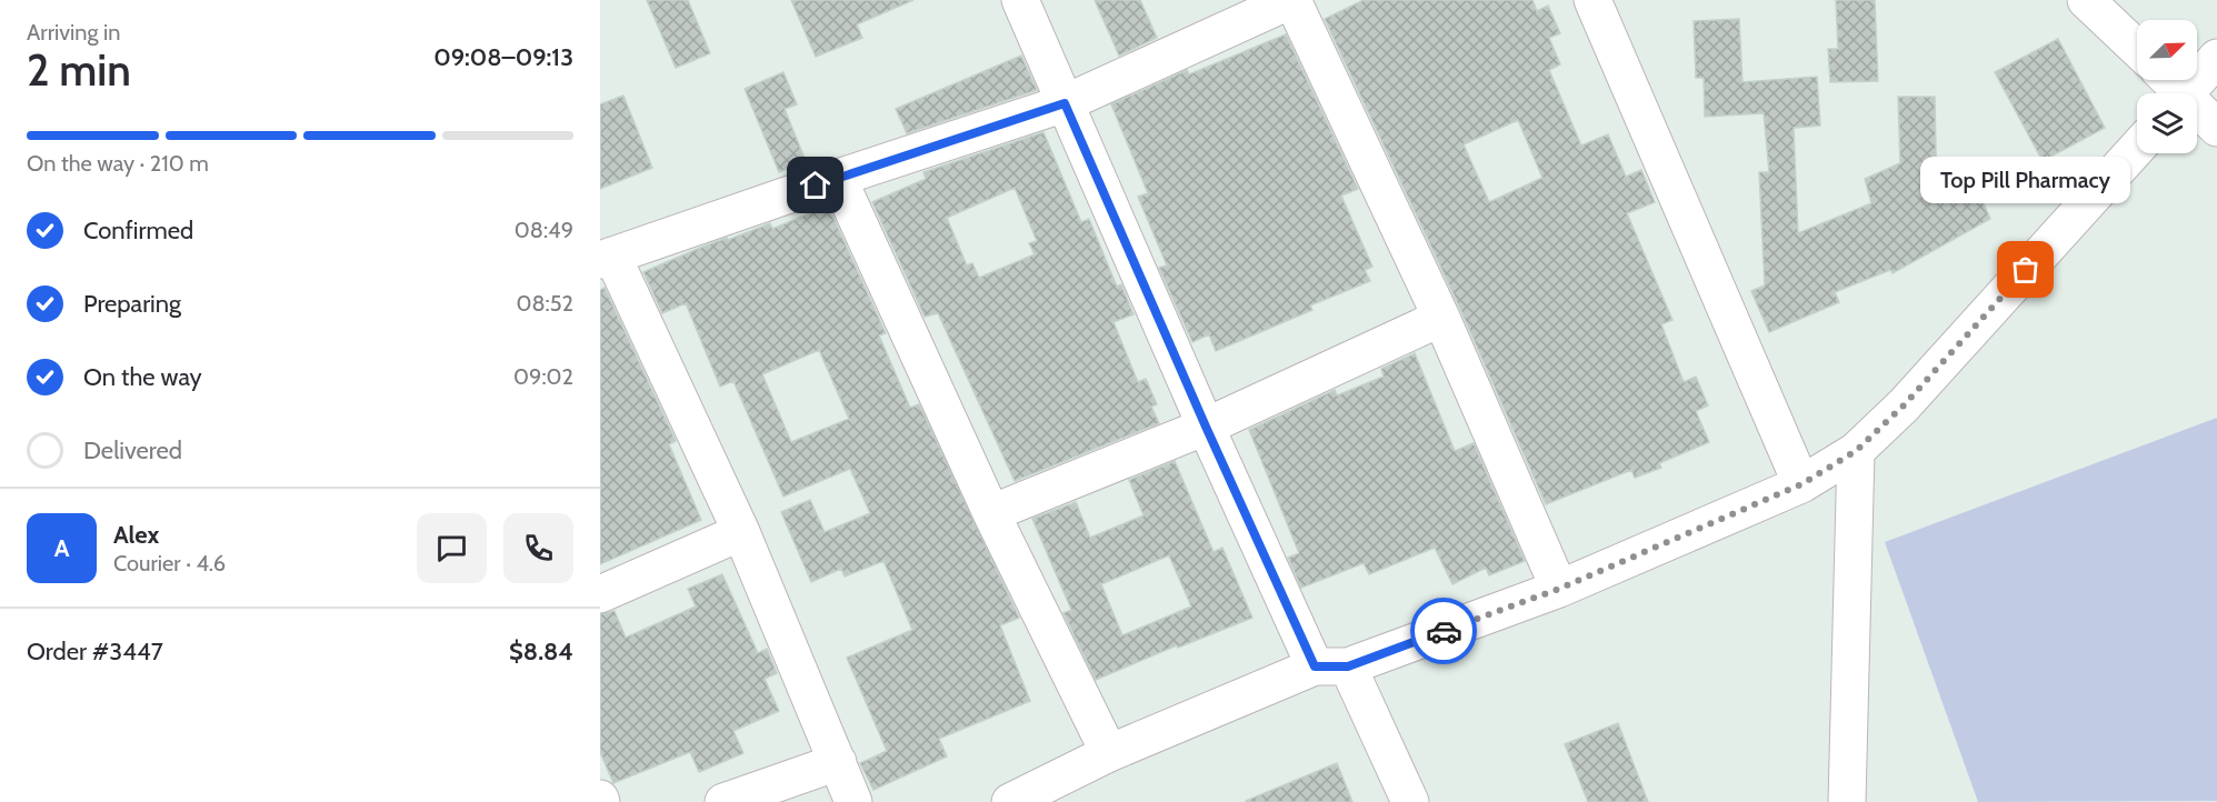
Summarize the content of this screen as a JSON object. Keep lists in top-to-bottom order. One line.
{"places":["Top Pill Pharmacy"],"north":"top right","page":{"heading":["2 min","Arriving in","09:08–09:13"],"panel":["Alex","Courier · 4.6","Order #3447","$8.84"],"bar":"On the way · 210 m","bubble":"Top Pill Pharmacy","list":[["Confirmed","08:49"],["Preparing","08:52"],["On the way","09:02"],"Delivered"],"round":"A"}}
